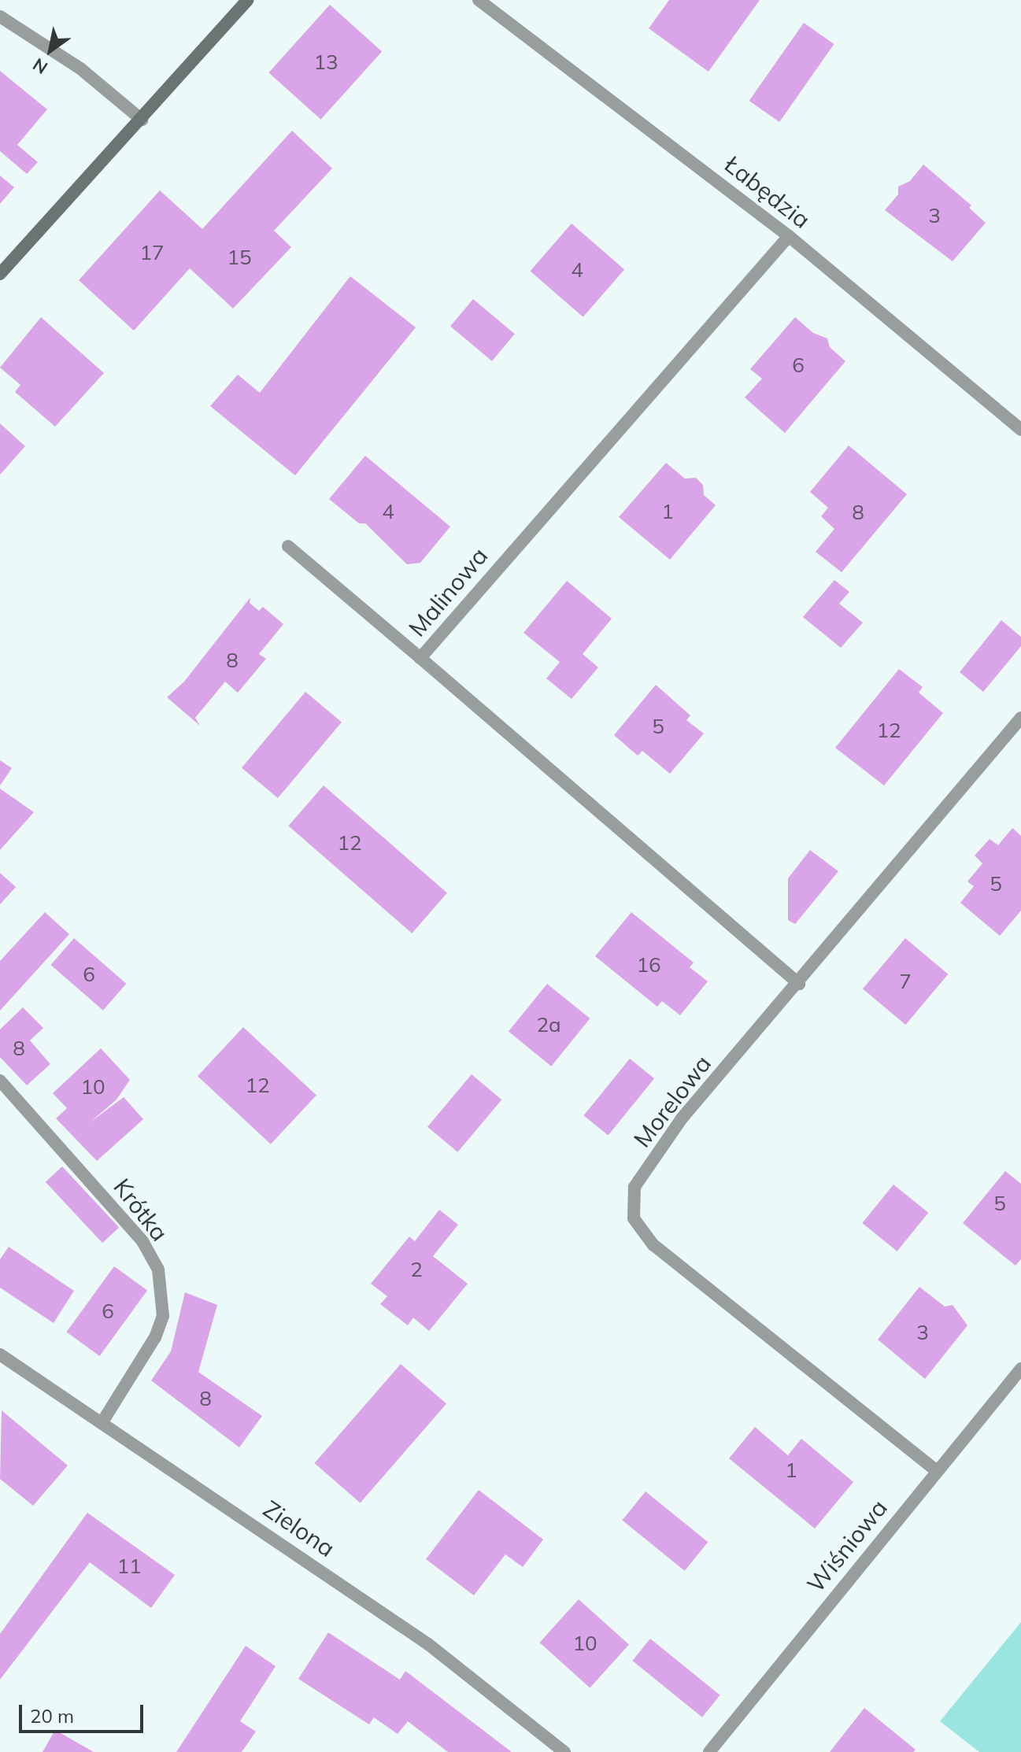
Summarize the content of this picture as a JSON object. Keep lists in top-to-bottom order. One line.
{"streets":{"street":["Łabędzia","Malinowa","Morelowa","Krótka","Zielona","Wiśniowa"]},"crossings":[["Łabędzia","Malinowa"],["Malinowa","Morelowa"],["Morelowa","Wiśniowa"],["Krótka","Zielona"]],"house_numbers":["13","3","17","15","4","6","4","1","8","8","5","12","12","5","16","6","7","2a","8","12","10","5","2","6","3","8","1","11","10"],"scale_bar":"20 m","north":"bottom left"}
